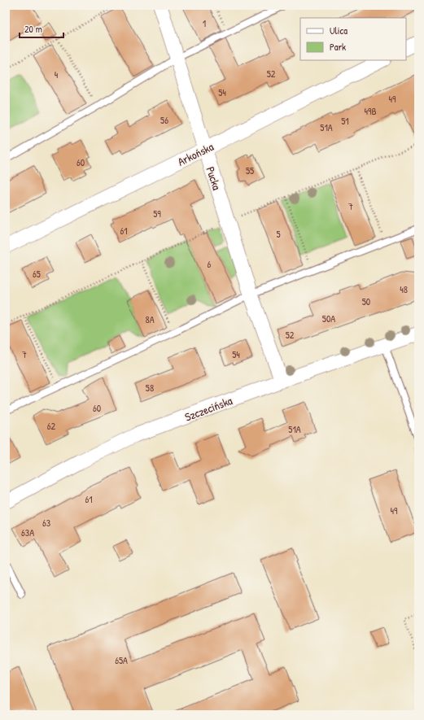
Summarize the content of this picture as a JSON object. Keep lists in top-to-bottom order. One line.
{"streets":{"street":["Arkońska","Pucka","Szczecińska"]},"crossings":[["Arkońska","Pucka"],["Pucka","Szczecińska"]],"house_numbers":["1","52","4","54","49","49B","56","51","51A","60","55","7","59","61","5","6","65","48","50","50A","8A","52","7","54","58","60","62","51A","61","49","63","63A","65A"],"legend":["Ulica","Park"],"scale_bar":"20 m"}
